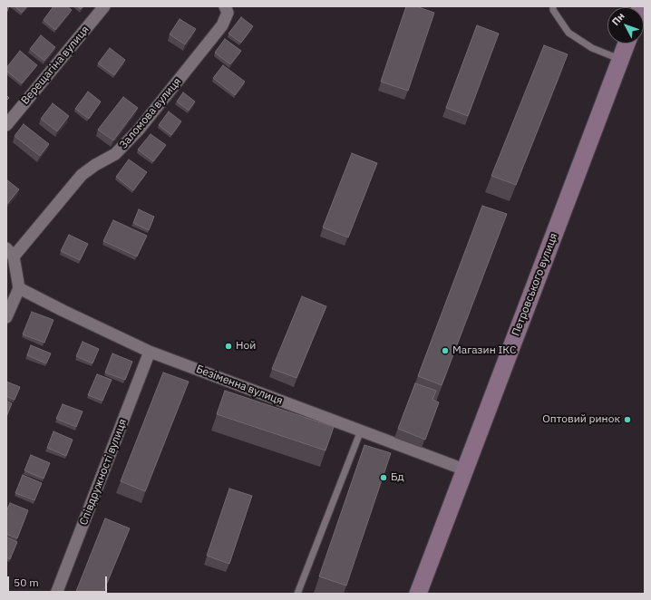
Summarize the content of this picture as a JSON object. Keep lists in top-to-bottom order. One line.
{"streets":{"main road":["Петровського вулиця"],"street":["Верещагіна вулиця","Заломова вулиця","Безіменна вулиця","Співдружності вулиця"]},"crossings":[["Заломова вулиця","Безіменна вулиця"],["Петровського вулиця","Безіменна вулиця"],["Безіменна вулиця","Співдружності вулиця"]],"places":["Ной","Магазин ІКС","Оптовий ринок","Бд"],"scale_bar":"50 m","north":"top left"}
